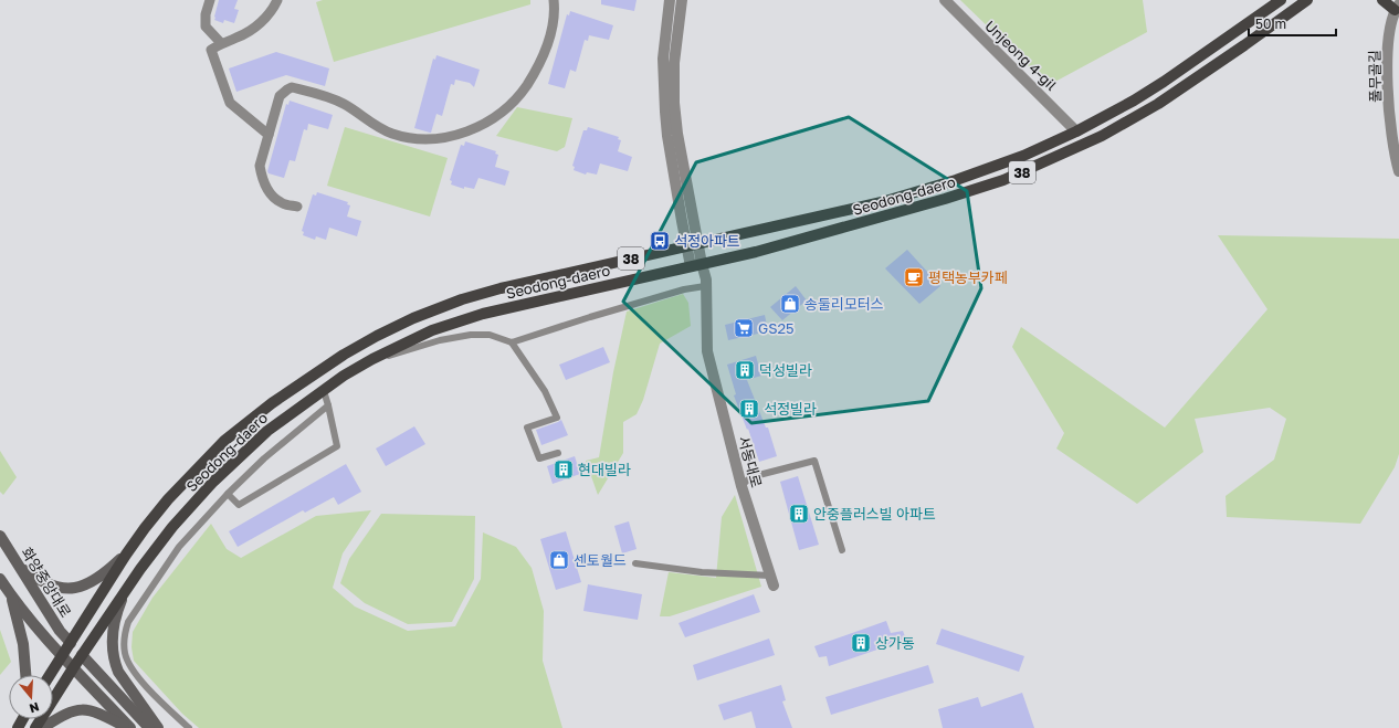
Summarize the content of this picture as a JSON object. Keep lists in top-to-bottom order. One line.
{"streets":{"main road":["38","Seodong-daero","화양중앙대로"],"street":["Unjeong 4-gil","풀무골길","서동대로"]},"crossings":[["Unjeong 4-gil","Seodong-daero"],["Seodong-daero","서동대로"],["Seodong-daero","화양중앙대로"]],"places":{"bus stop":["석정아파트"],"cafe":["평택농부카페"],"shop":["송둘리모터스","센토월드"],"supermarket":["GS25"],"building":["덕성빌라","석정빌라","현대빌라","안중플러스빌 아파트","상가동"]},"scale_bar":"50 m","north":"bottom"}
